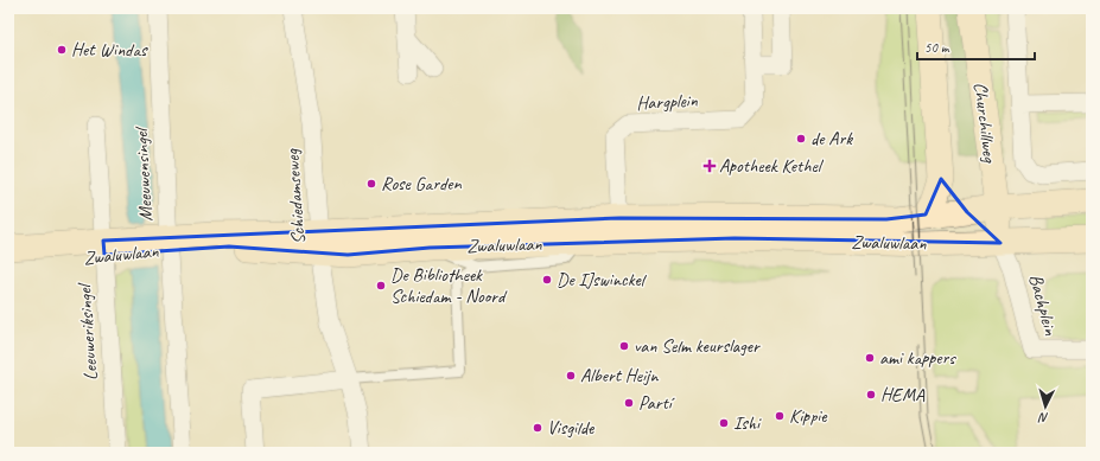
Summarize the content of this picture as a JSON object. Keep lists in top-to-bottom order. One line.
{"streets":{"main road":["Churchillweg","Zwaluwlaan"],"street":["Hargplein","Meeuwensingel","Schiedamseweg","Bachplein","Leeuweriksingel"]},"crossings":[["Hargplein","Zwaluwlaan"],["Churchillweg","Zwaluwlaan"],["Meeuwensingel","Zwaluwlaan"],["Schiedamseweg","Zwaluwlaan"],["Zwaluwlaan","Bachplein"],["Zwaluwlaan","Leeuweriksingel"]],"places":{"other":["Het Windas","de Ark","Rose Garden","De IJswinckel","De Bibliotheek Schiedam - Noord","van Selm keurslager","ami kappers","Albert Heijn","HEMA","Partí","Kippie","Ishi","Visgilde"],"health":["Apotheek Kethel"]},"scale_bar":"50 m","north":"bottom"}
